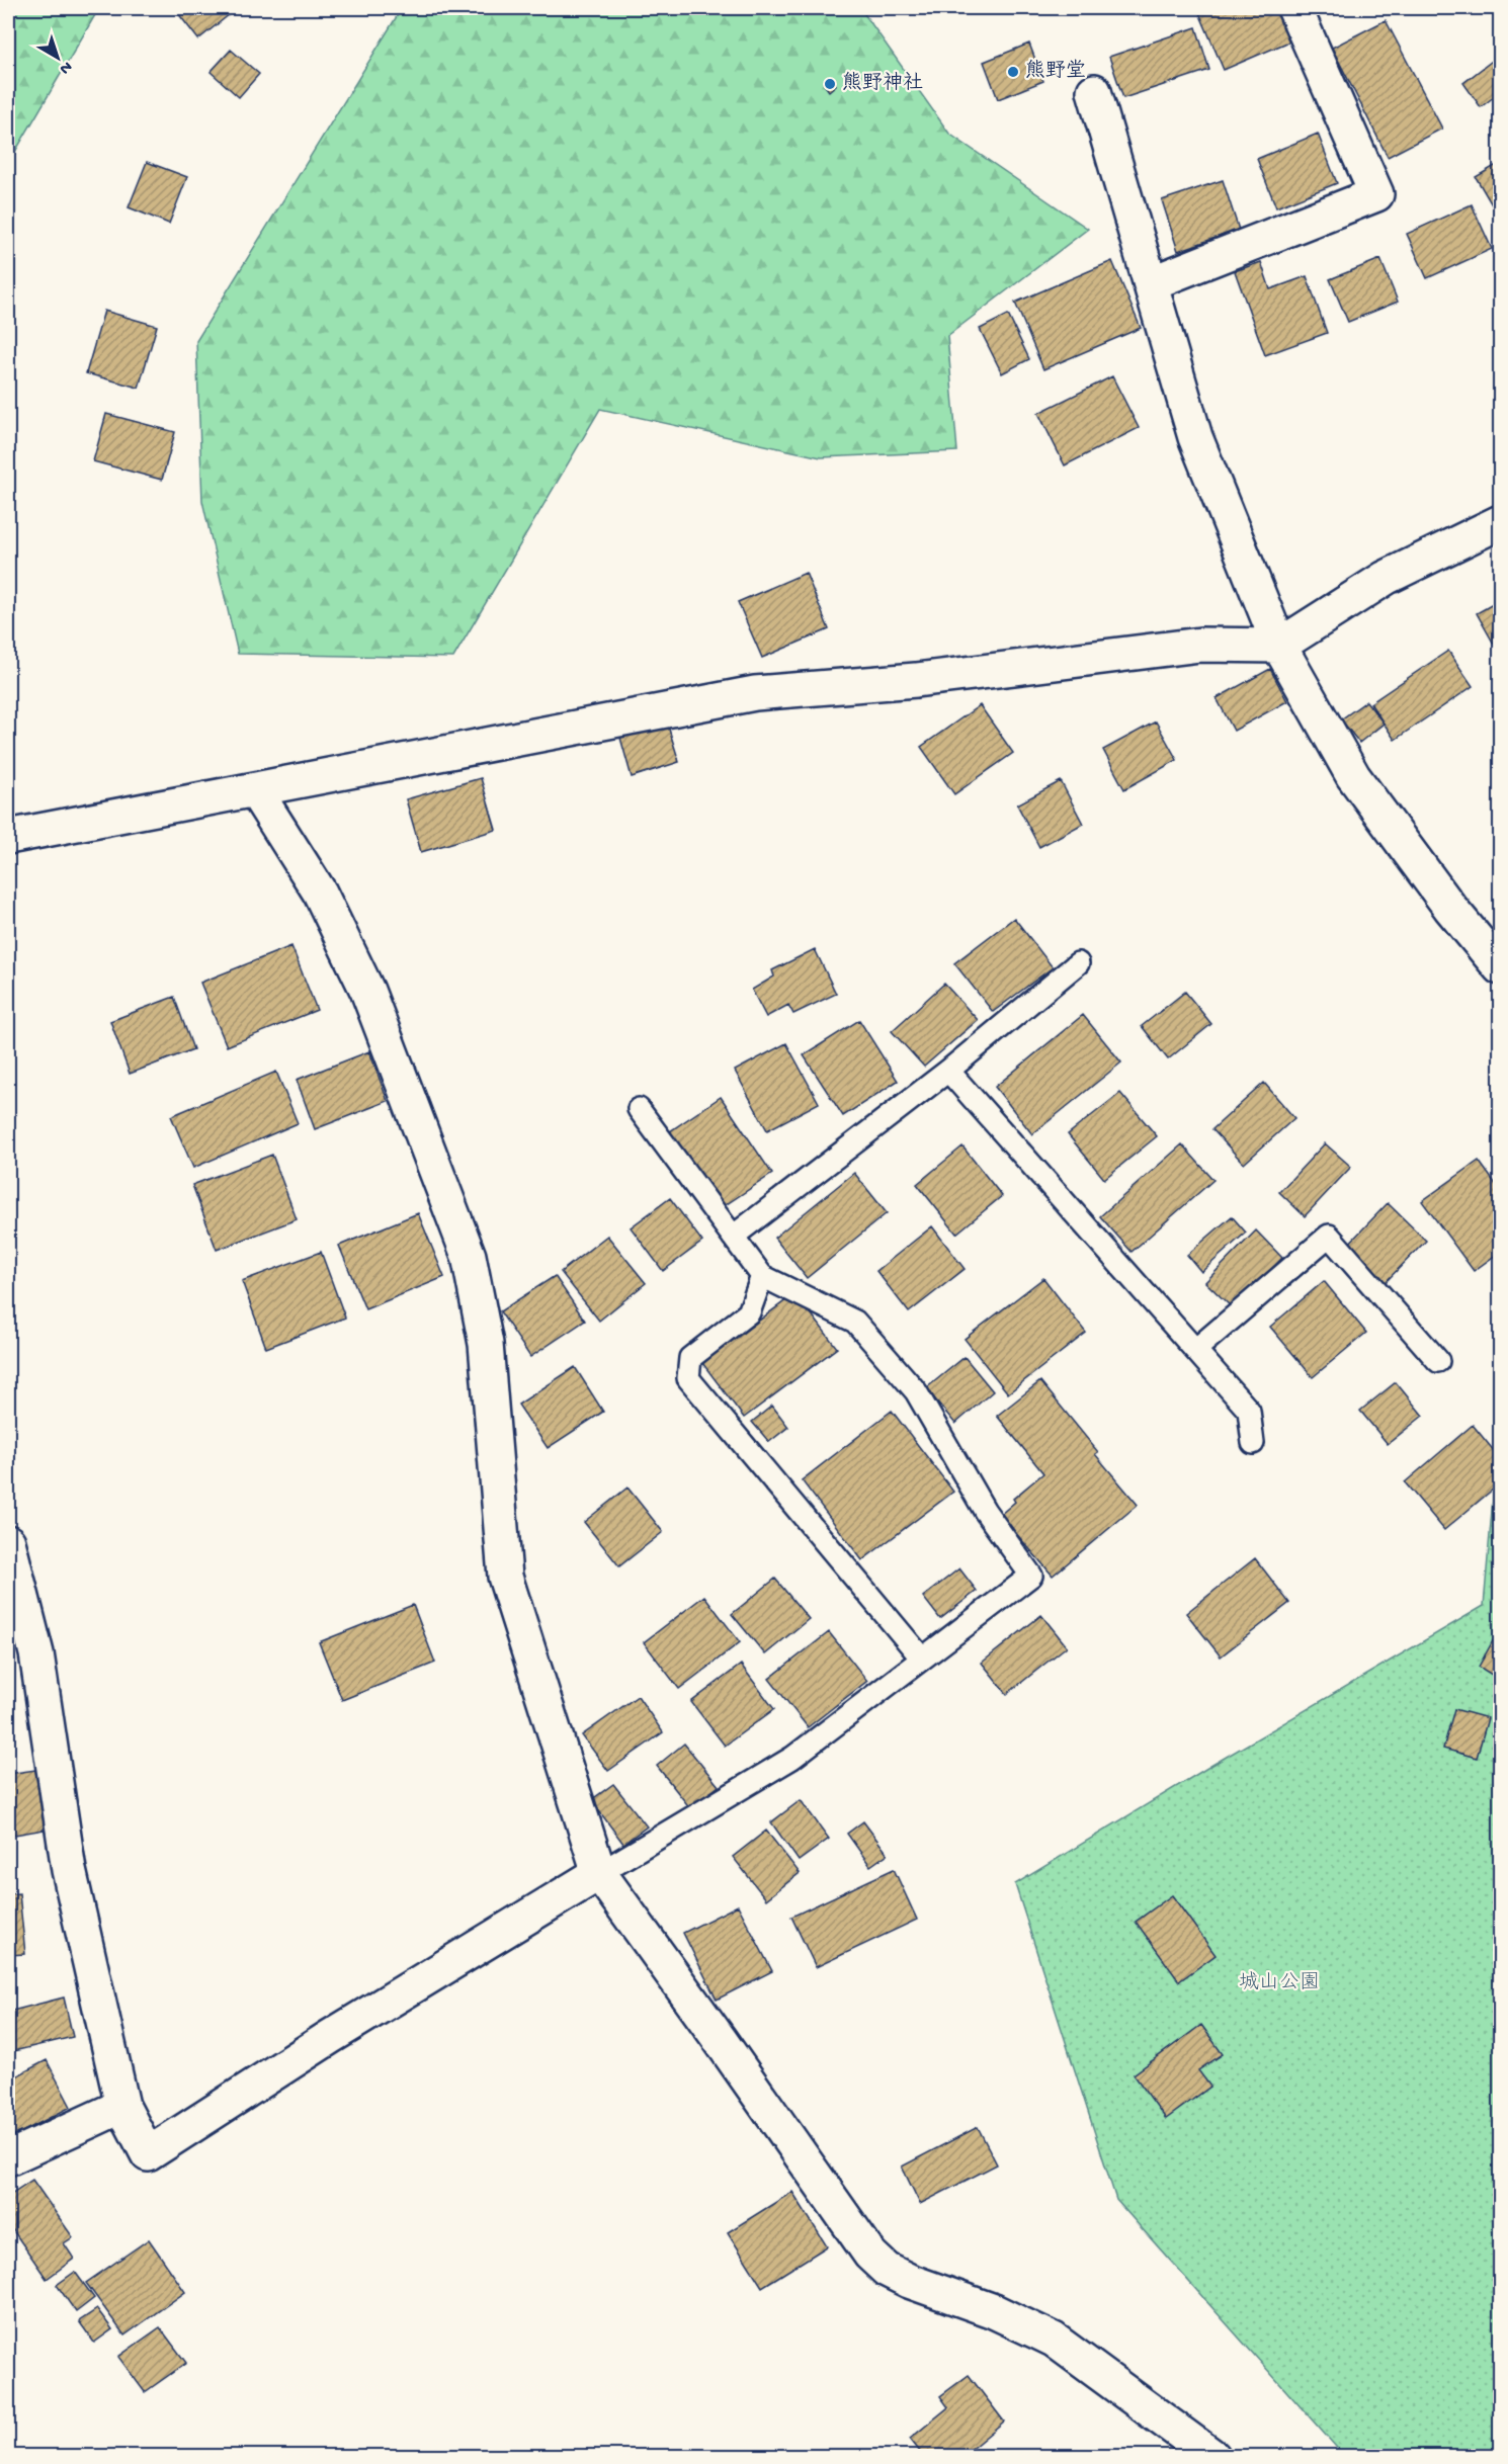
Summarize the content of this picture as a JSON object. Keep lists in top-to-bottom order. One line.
{"parks":["城山公園"],"places":["熊野堂","熊野神社"],"north":"bottom right"}
